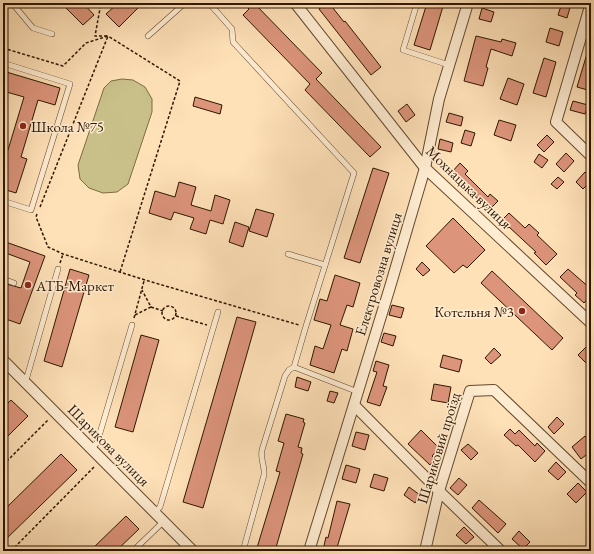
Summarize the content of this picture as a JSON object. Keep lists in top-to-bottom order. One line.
{"streets":{"street":["Мохнацька вулиця","Електровозна вулиця","Шарикова вулиця","Шариковий проїзд"]},"crossings":[["Мохнацька вулиця","Електровозна вулиця"]],"places":["Школа №75","АТБ-Маркет","Котельня №3"]}
